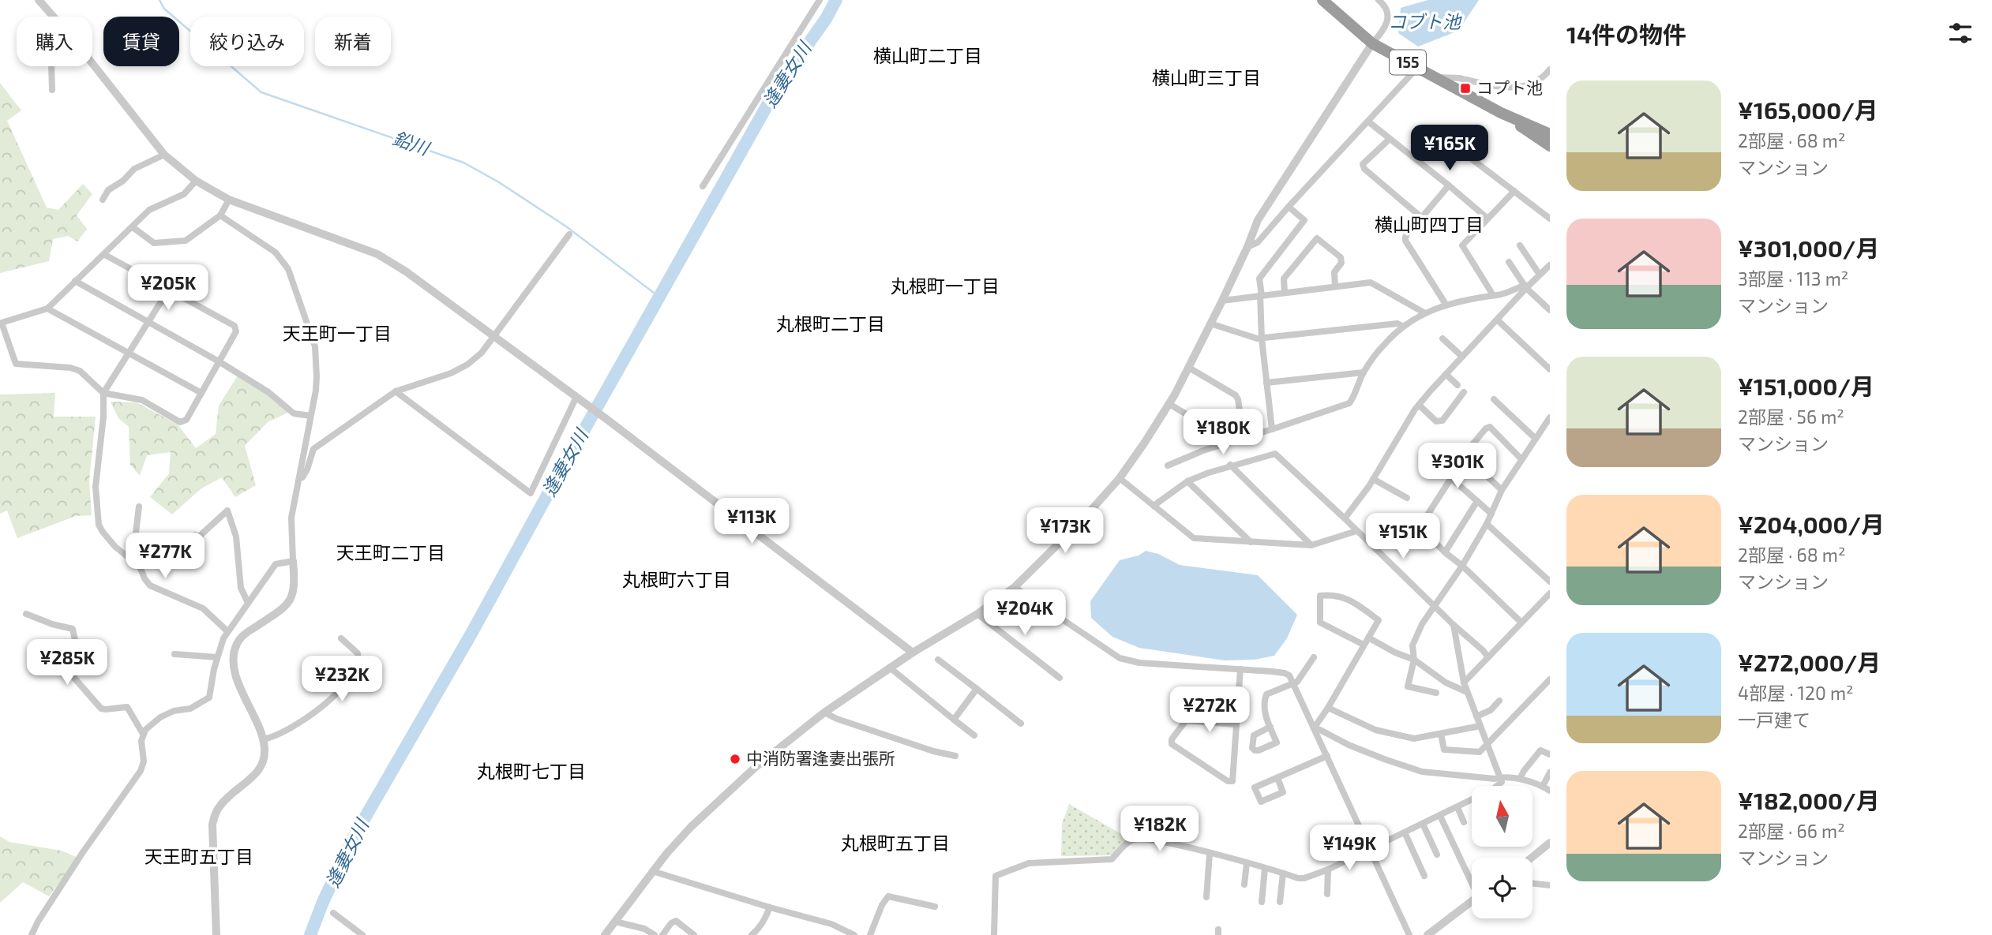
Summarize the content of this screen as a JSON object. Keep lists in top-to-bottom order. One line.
{"streets":{"highway":["155"]},"districts":["横山町二丁目","横山町三丁目","横山町四丁目","丸根町一丁目","丸根町二丁目","天王町一丁目","天王町二丁目","丸根町六丁目","丸根町七丁目","丸根町五丁目","天王町五丁目"],"water":["コブト池","逢妻女川","鉛川"],"places":{"transit":["コプト池"],"other":["中消防署逢妻出張所"]},"north":"top","page":{"heading":"14件の物件","chip":["購入","賃貸","絞り込み","新着"],"list":[{"name":"¥165,000/月","note":"2部屋 · 68 m² · マンション"},{"name":"¥301,000/月","note":"3部屋 · 113 m² · マンション"},{"name":"¥151,000/月","note":"2部屋 · 56 m² · マンション"},{"name":"¥204,000/月","note":"2部屋 · 68 m² · マンション"},{"name":"¥272,000/月","note":"4部屋 · 120 m² · 一戸建て"},{"name":"¥182,000/月","note":"2部屋 · 66 m² · マンション"}],"price":["¥165K","¥205K","¥180K","¥301K","¥113K","¥173K","¥151K","¥277K","¥204K","¥285K","¥232K","¥272K","¥182K","¥149K"]}}
